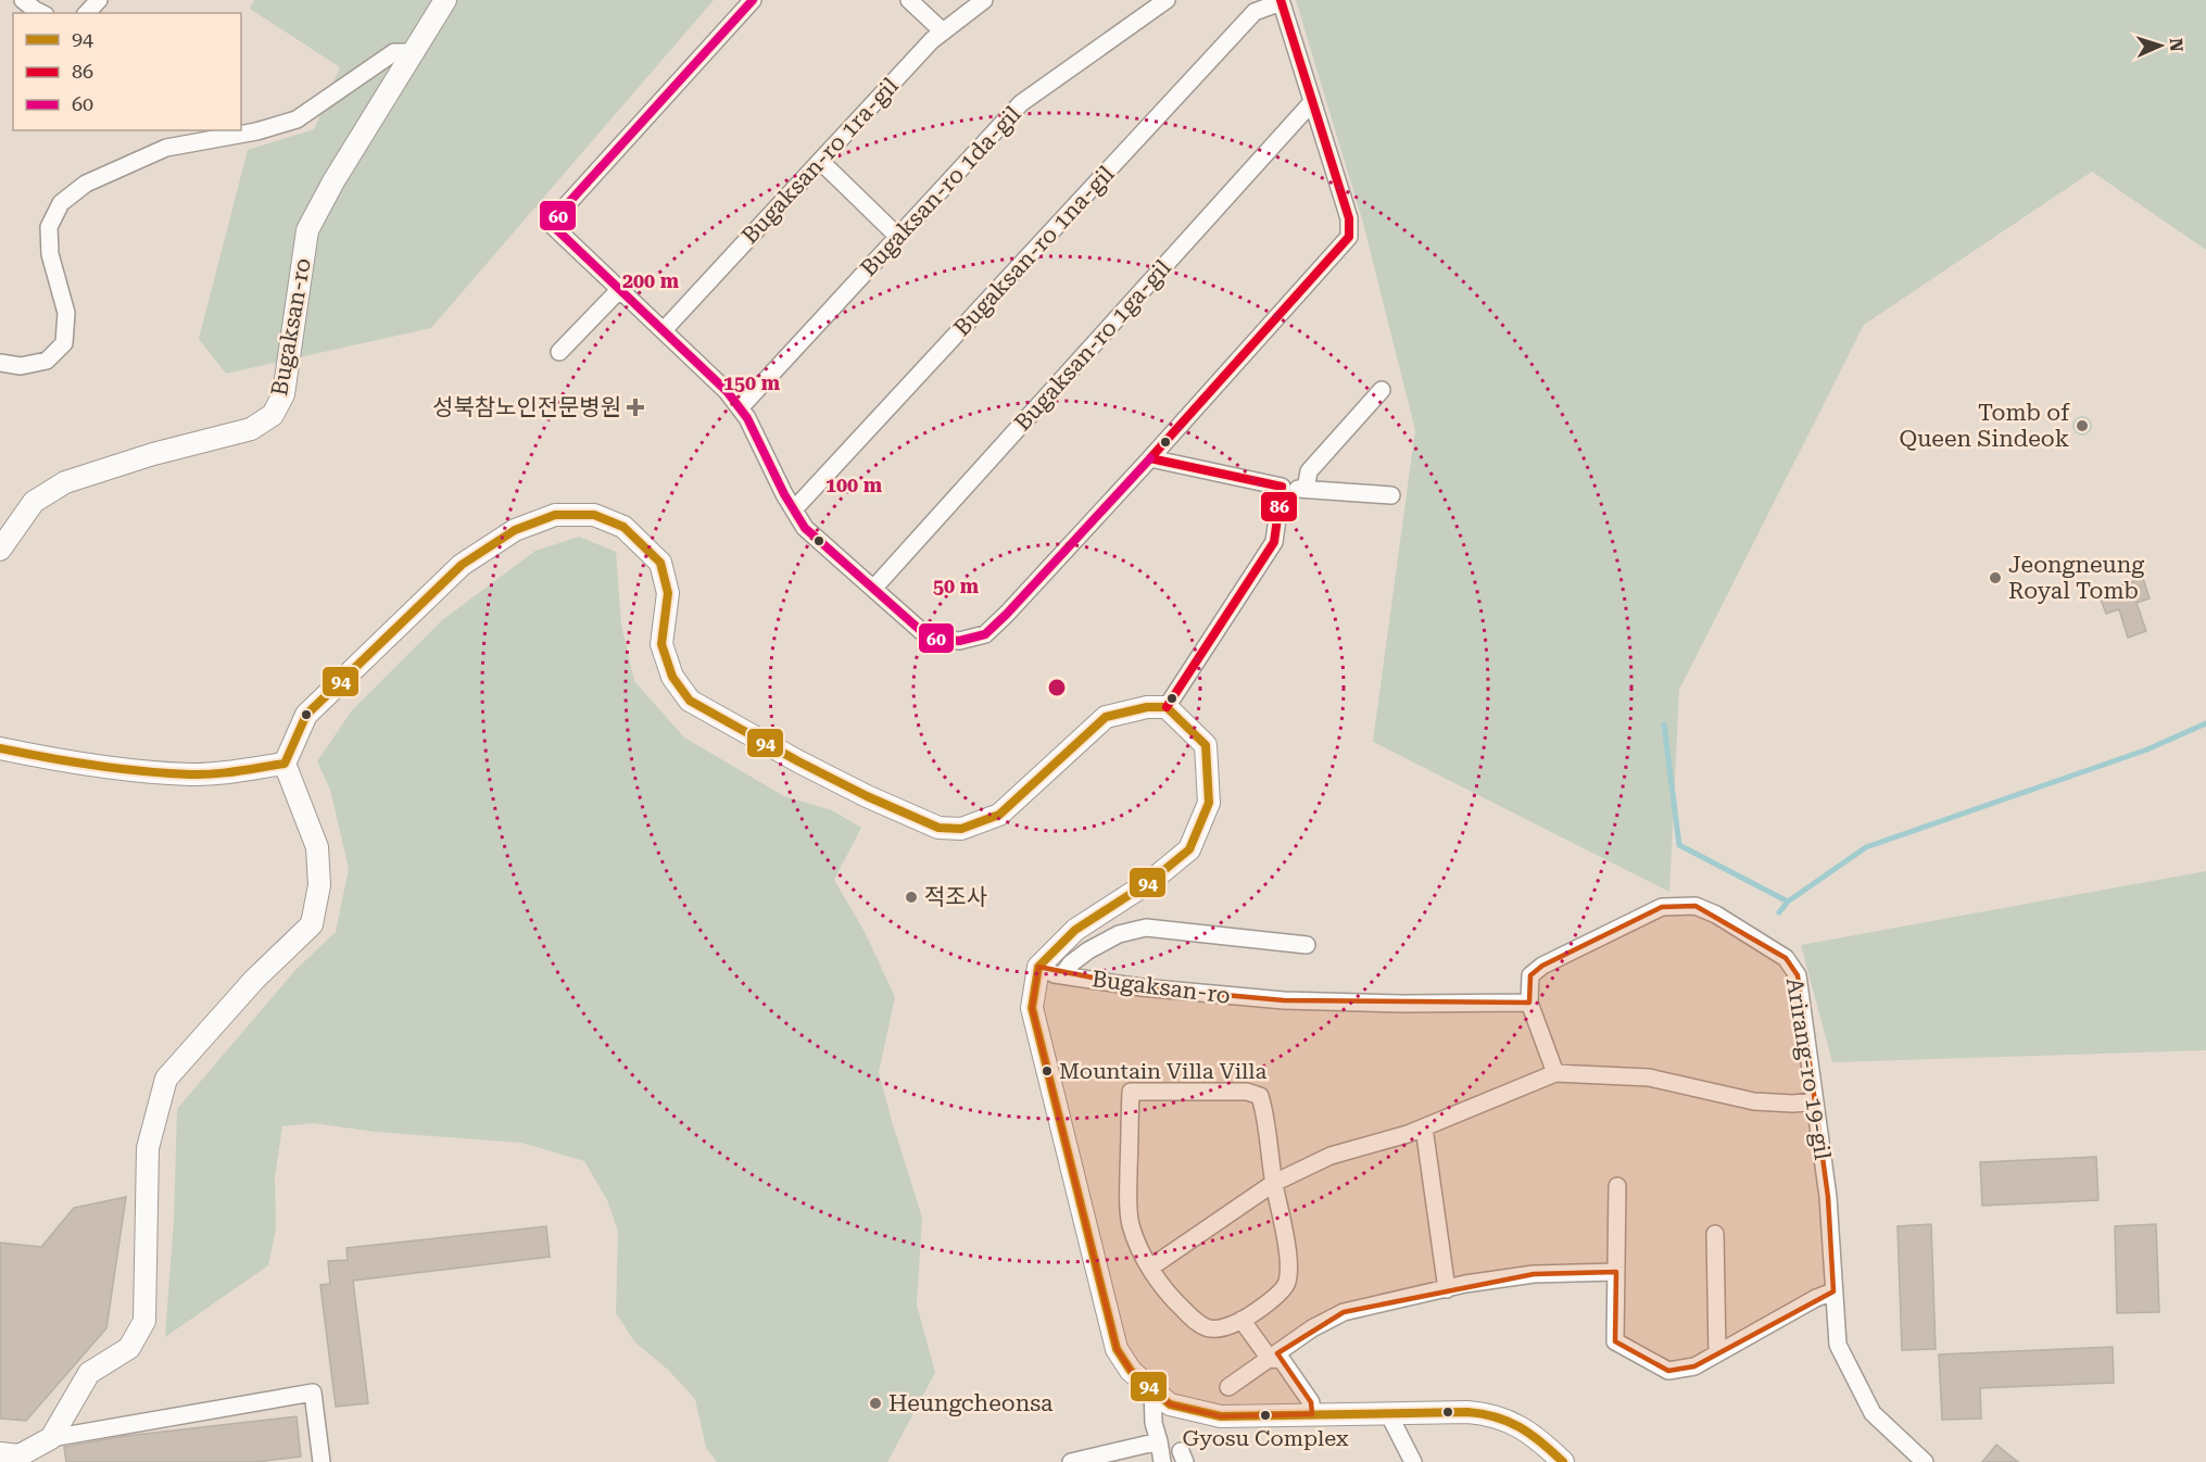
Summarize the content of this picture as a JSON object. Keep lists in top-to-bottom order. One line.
{"streets":{"street":["Bugaksan-ro 1ra-gil","Bugaksan-ro 1da-gil","Bugaksan-ro 1na-gil","Bugaksan-ro","Bugaksan-ro 1ga-gil","Arirang-ro 19-gil"]},"crossings":[["Bugaksan-ro","Arirang-ro 19-gil"]],"places":{"health":["성북참노인전문병원"],"other":["Tomb of Queen Sindeok","Jeongneung Royal Tomb","적조사","Mountain Villa Villa","Heungcheonsa","Gyosu Complex"]},"lines":["transit line 86","transit line 60","transit line 94"],"legend":["94","86","60"],"north":"right","rings":["200 m","150 m","100 m","50 m"]}
